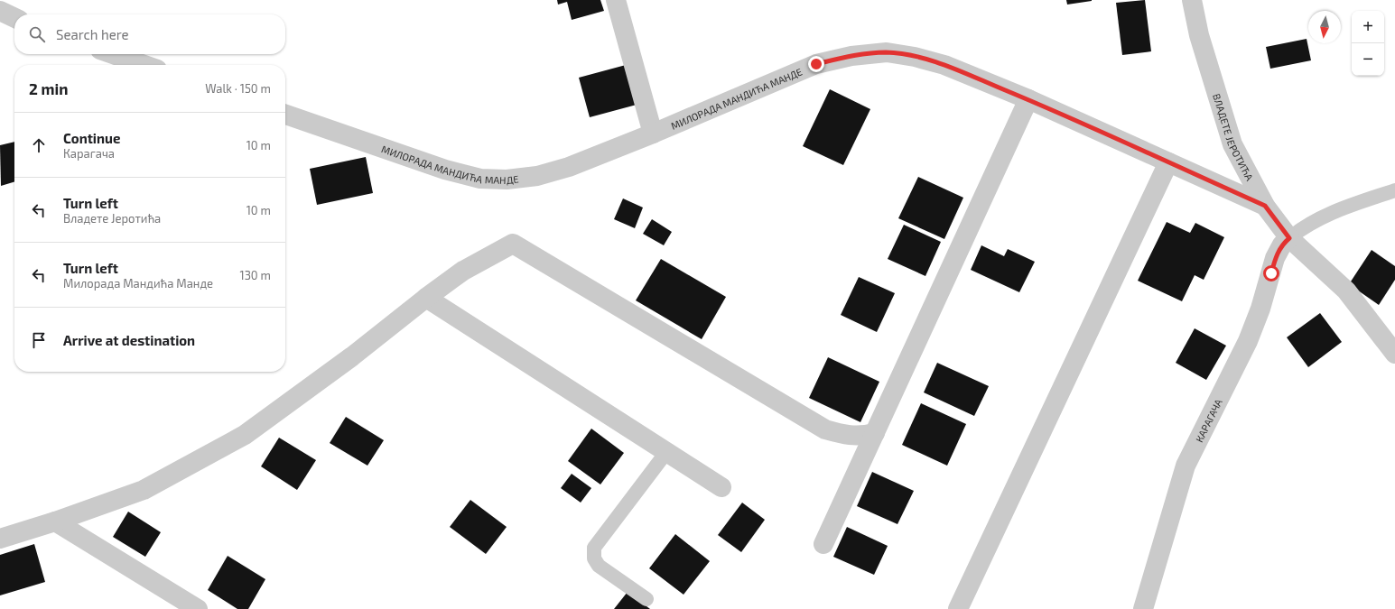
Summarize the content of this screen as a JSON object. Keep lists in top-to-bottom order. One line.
{"streets":{"street":["МИЛОРАДА МАНДИЋА МАНДЕ","ВЛАДЕТЕ ЈЕРОТИЋА","КАРАГАЧА"]},"crossings":[["МИЛОРАДА МАНДИЋА МАНДЕ","ВЛАДЕТЕ ЈЕРОТИЋА"],["ВЛАДЕТЕ ЈЕРОТИЋА","КАРАГАЧА"]],"north":"bottom","page":{"map_buttons":["+","−"],"search":"Search here","heading":["2 min","Walk · 150 m"],"list":[["Continue","Карагача","10 m"],["Turn left","Владете Јеротића","10 m"],["Turn left","Милорада Мандића Манде","130 m"],"Arrive at destination"]}}
